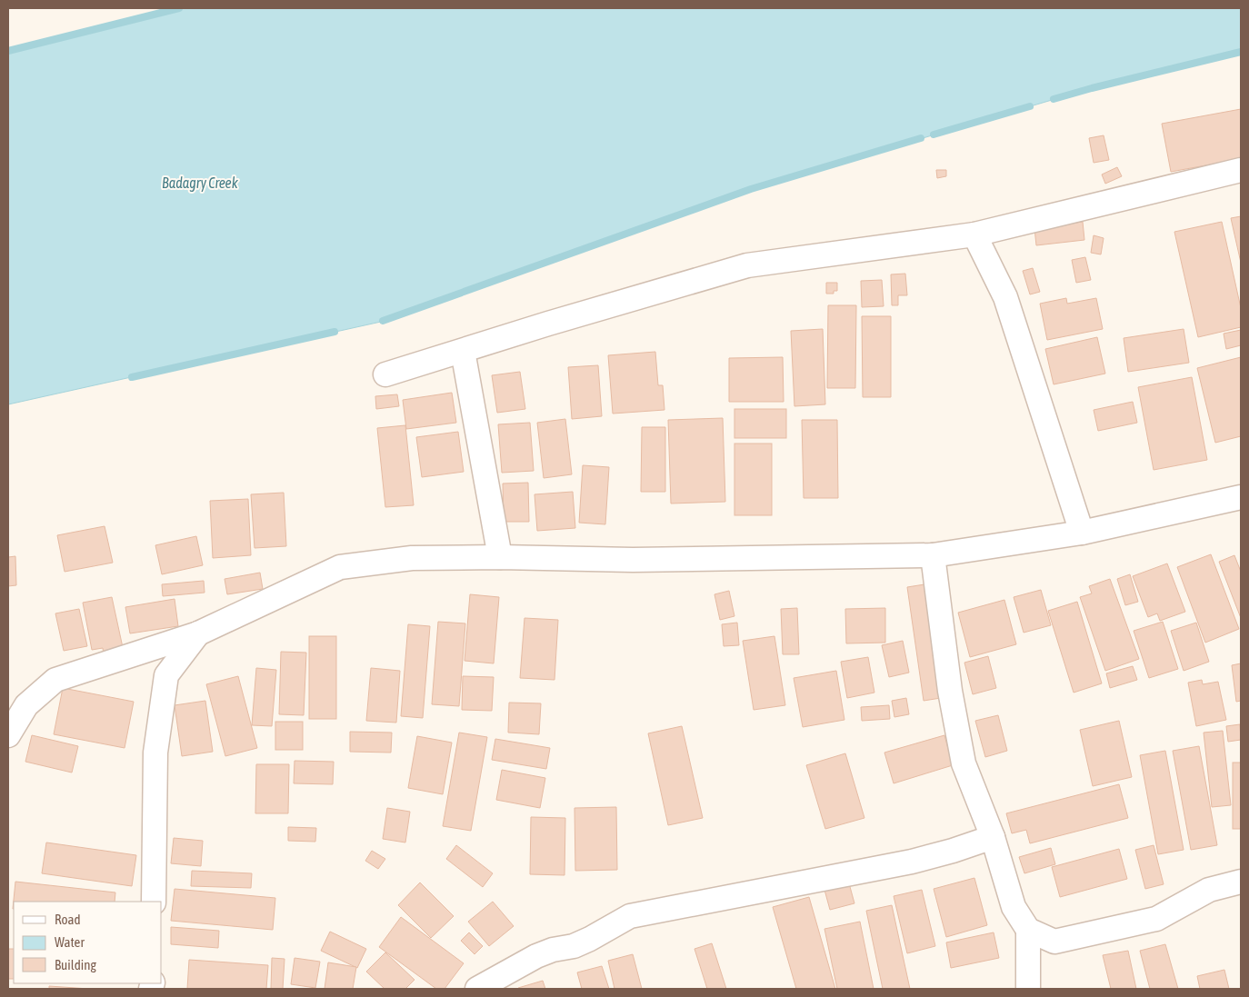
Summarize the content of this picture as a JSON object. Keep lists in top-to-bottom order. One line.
{"water":["Badagry Creek"],"legend":["Road","Water","Building"]}
